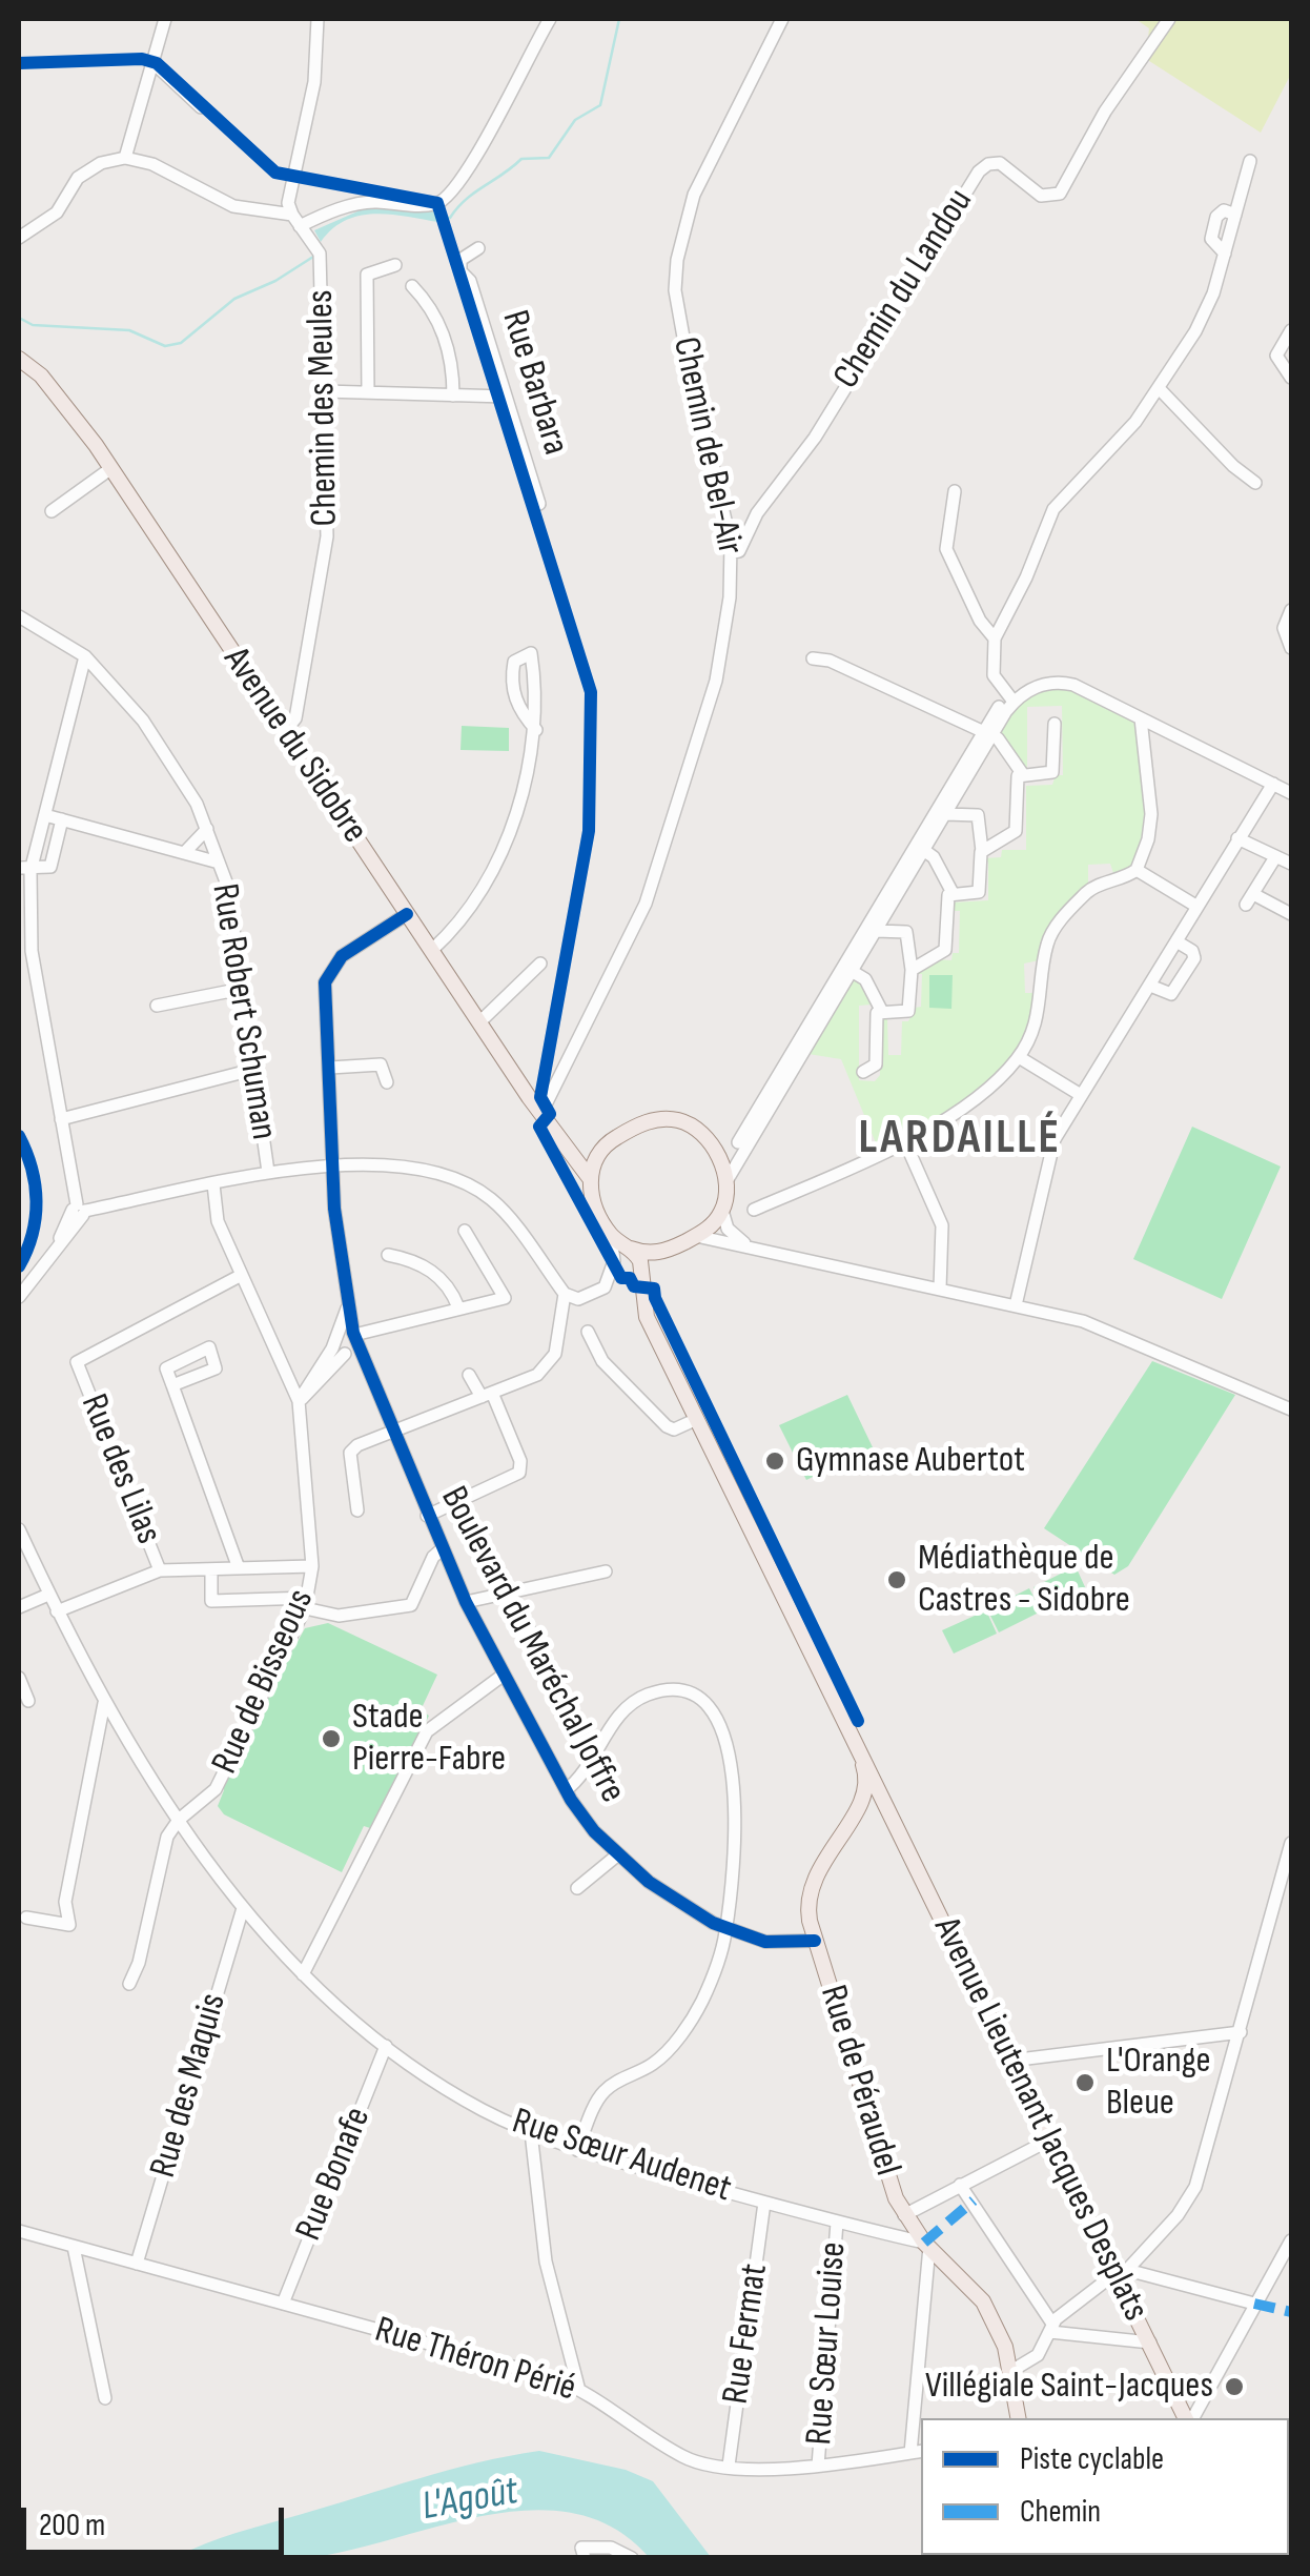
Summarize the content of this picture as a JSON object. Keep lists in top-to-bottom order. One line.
{"streets":{"main road":["Avenue du Sidobre","Rue de Péraudel","Avenue Lieutenant Jacques Desplats"],"street":["Chemin du Landou","Rue Barbara","Chemin des Meules","Chemin de Bel-Air","Rue Robert Schuman","Rue des Lilas","Boulevard du Maréchal Joffre","Rue de Bisseous","Rue des Maquis","Rue Sœur Audenet","Rue Bonafe","Rue Fermat","Rue Sœur Louise","Rue Théron Périé"]},"crossings":[["Chemin du Landou","Chemin de Bel-Air"],["Chemin des Meules","Avenue du Sidobre"],["Chemin de Bel-Air","Avenue du Sidobre"],["Avenue du Sidobre","Boulevard du Maréchal Joffre"],["Rue des Lilas","Rue de Bisseous"],["Boulevard du Maréchal Joffre","Rue de Péraudel"],["Rue de Bisseous","Rue Sœur Audenet"],["Rue de Péraudel","Rue Sœur Audenet"],["Rue des Maquis","Rue Sœur Audenet"],["Rue des Maquis","Rue Théron Périé"],["Rue Sœur Audenet","Rue Bonafe"],["Rue Sœur Audenet","Rue Fermat"],["Rue Sœur Audenet","Rue Sœur Louise"],["Rue Bonafe","Rue Théron Périé"],["Rue Fermat","Rue Théron Périé"],["Rue Sœur Louise","Rue Théron Périé"]],"districts":["LARDAILLÉ"],"water":["L'Agoût"],"places":["Gymnase Aubertot","Médiathèque de Castres - Sidobre","Stade Pierre-Fabre","L'Orange Bleue","Villégiale Saint-Jacques"],"legend":["Piste cyclable","Chemin"],"scale_bar":"200 m"}
